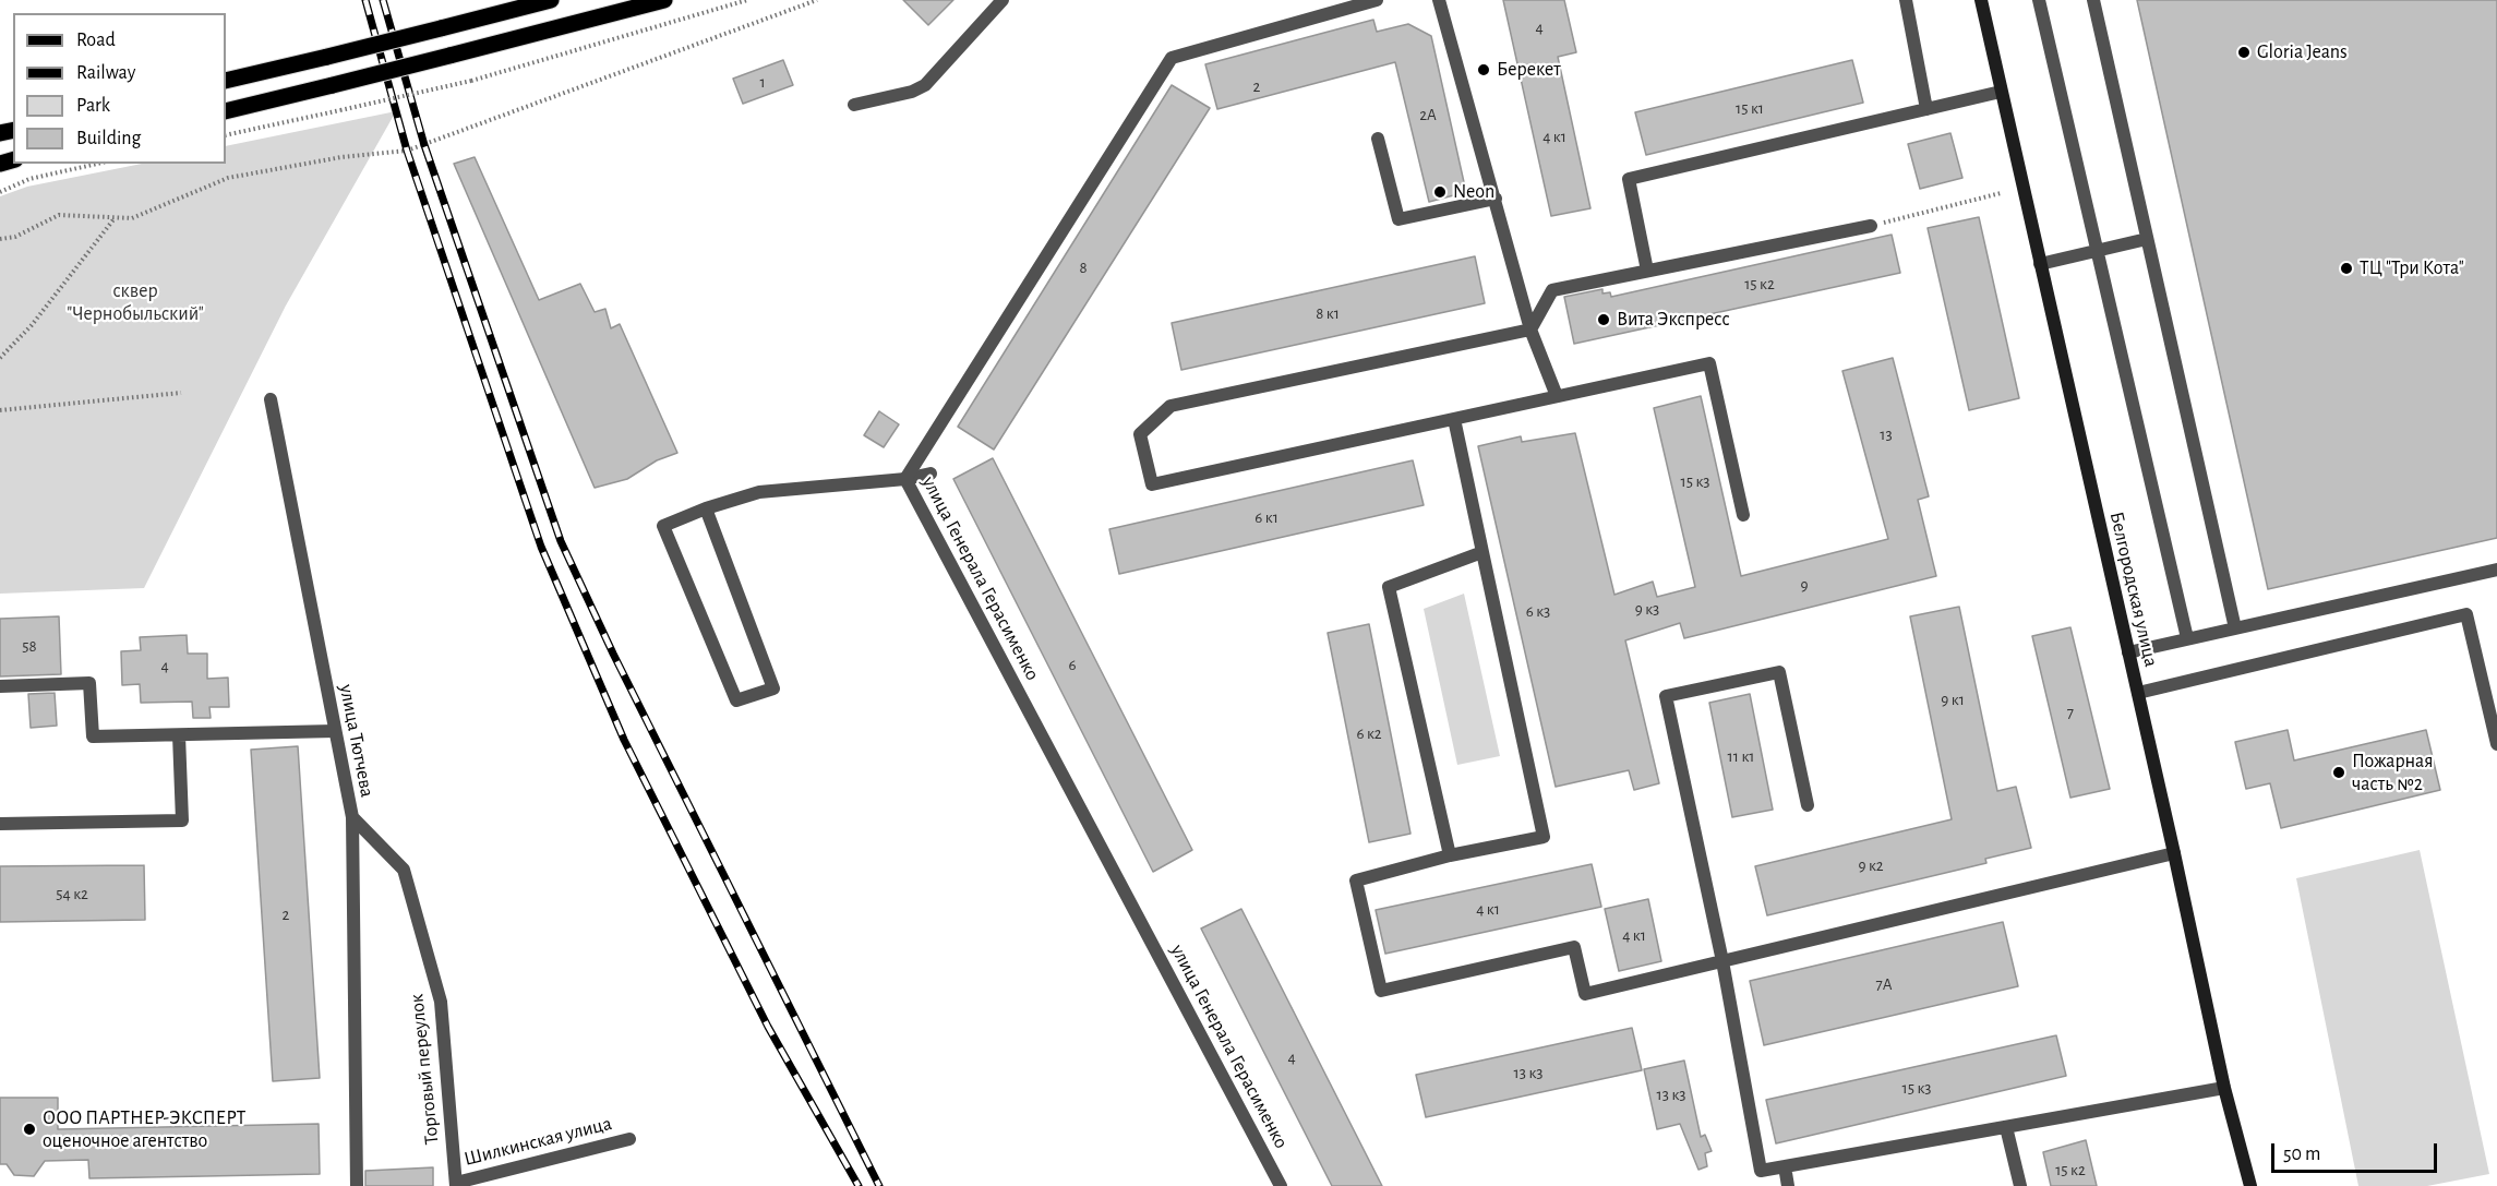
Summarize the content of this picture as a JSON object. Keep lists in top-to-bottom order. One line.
{"streets":{"main road":["Белгородская улица"],"street":["улица Генерала Герасименко","улица Тютчева","Торговый переулок","Шилкинская улица"]},"crossings":[["улица Тютчева","Торговый переулок"],["Торговый переулок","Шилкинская улица"]],"parks":["сквер \"Чернобыльский\""],"places":["Gloria Jeans","Берекет","Neon","ТЦ \"Три Кота\"","Вита Экспресс","Пожарная часть №2","ООО ПАРТНЕР-ЭКСПЕРТ оценочное агентство"],"house_numbers":["4","1","2","15 к1","2А","4 к1","8","15 к2","8 к1","13","15 к3","6 к1","9","9 к3","6 к3","58","6","4","9 к1","7","6 к2","11 к1","9 к2","54 к2","4 к1","2","4 к1","7А","4","13 к3","15 к3","13 к3","15 к2"],"legend":["Road","Railway","Park","Building"],"scale_bar":"50 m"}
